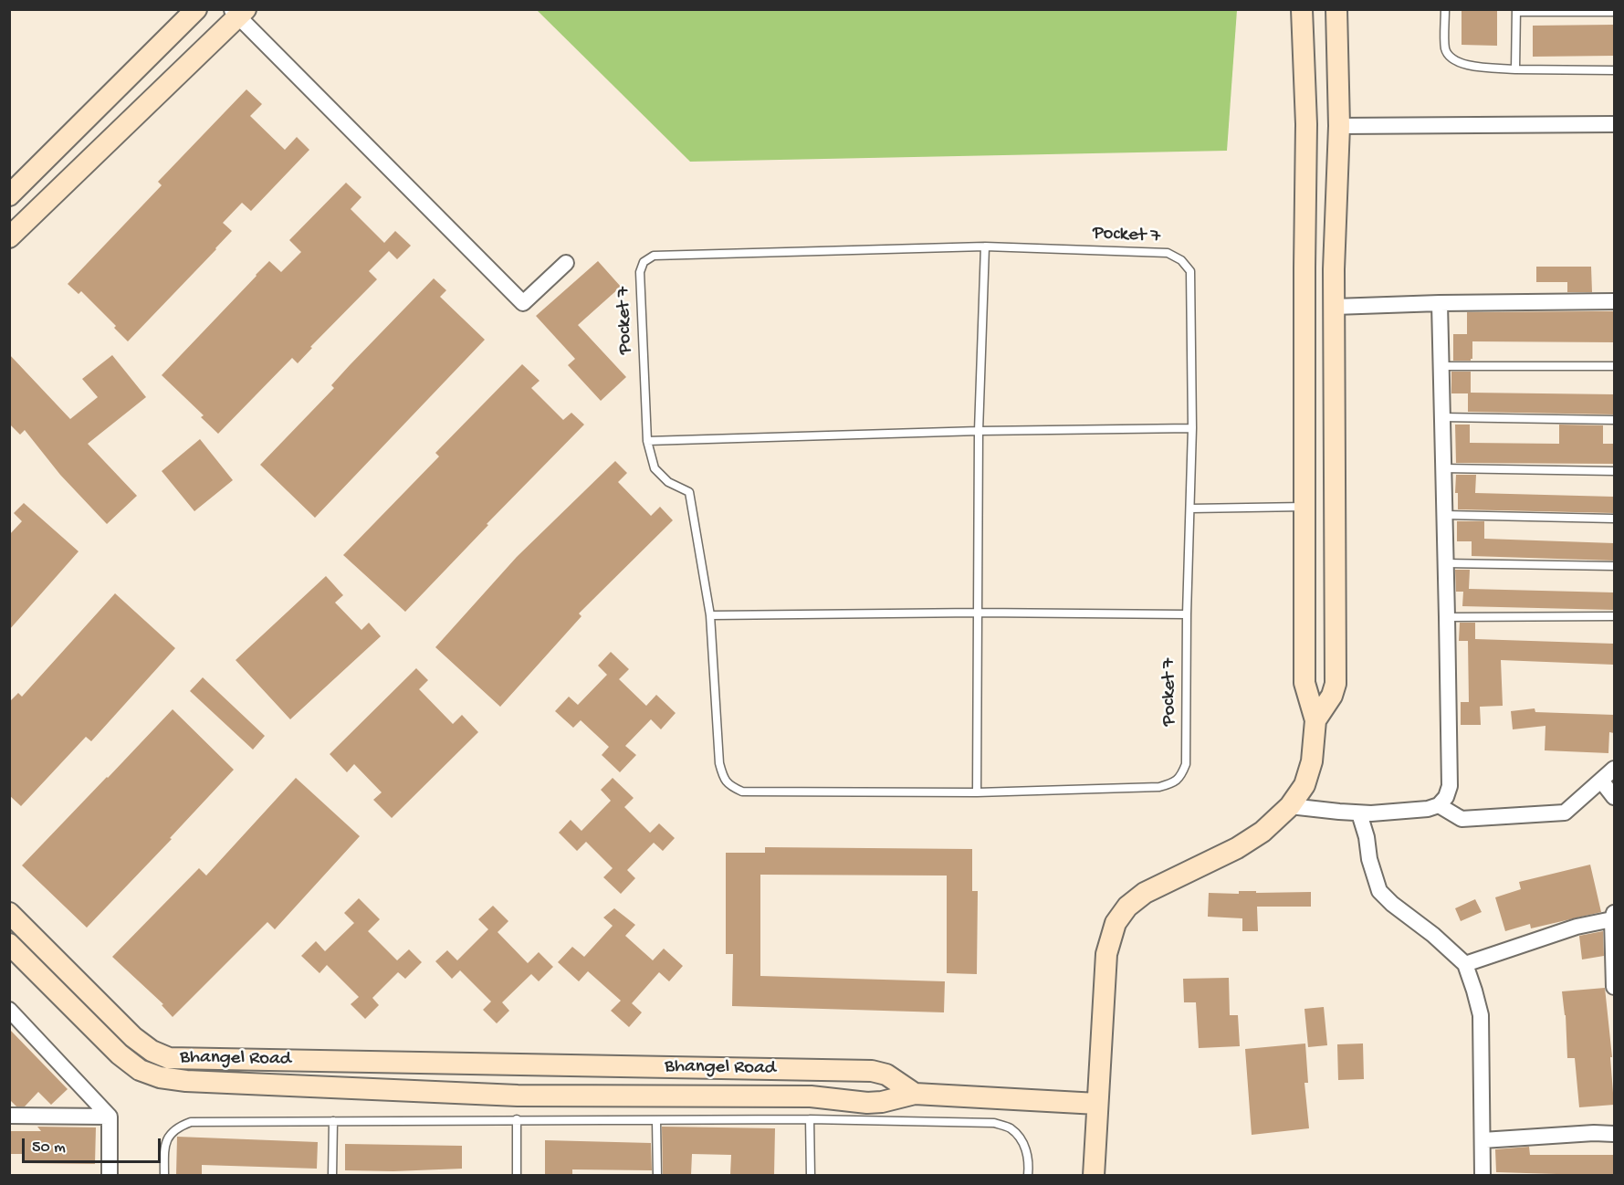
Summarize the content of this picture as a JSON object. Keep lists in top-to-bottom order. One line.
{"streets":{"street":["Bhangel Road"],"lane":["Pocket 7"]},"scale_bar":"50 m"}
